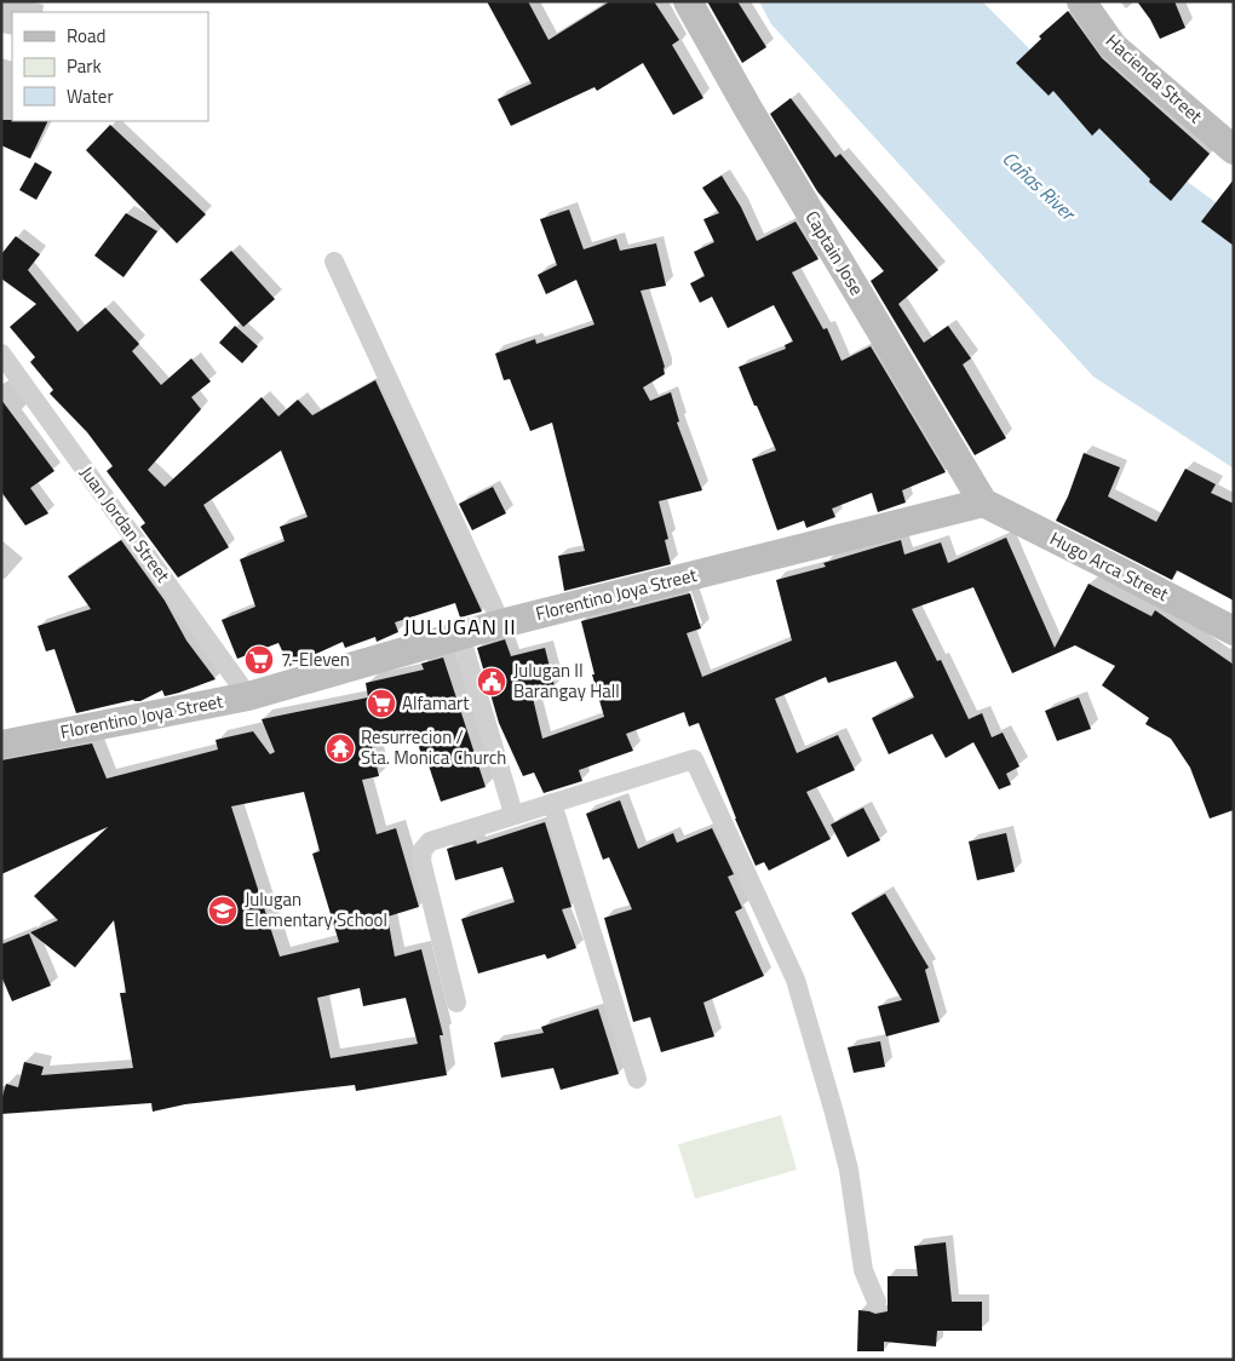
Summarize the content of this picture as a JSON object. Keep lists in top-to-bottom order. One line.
{"streets":{"street":["Hacienda Street","Captain Jose","Juan Jordan Street","Hugo Arca Street","Florentino Joya Street"]},"crossings":[["Captain Jose","Hugo Arca Street"],["Captain Jose","Florentino Joya Street"],["Juan Jordan Street","Florentino Joya Street"],["Hugo Arca Street","Florentino Joya Street"]],"districts":["JULUGAN II"],"water":["Cañas River"],"places":{"supermarket":["7-Eleven","Alfamart"],"public building":["Julugan II Barangay Hall"],"temple":["Resurrecion / Sta. Monica Church"],"school or university":["Julugan Elementary School"]},"legend":["Road","Park","Water"]}
